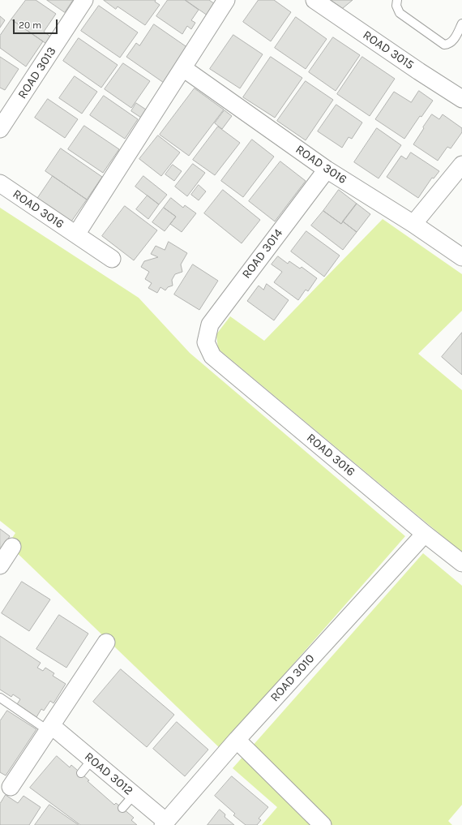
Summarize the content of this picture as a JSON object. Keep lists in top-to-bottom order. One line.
{"streets":{"street":["ROAD 3015","ROAD 3013","ROAD 3016","ROAD 3014","ROAD 3010","ROAD 3012"]},"crossings":[["ROAD 3016","ROAD 3014"],["ROAD 3016","ROAD 3010"],["ROAD 3010","ROAD 3012"]],"scale_bar":"20 m"}
